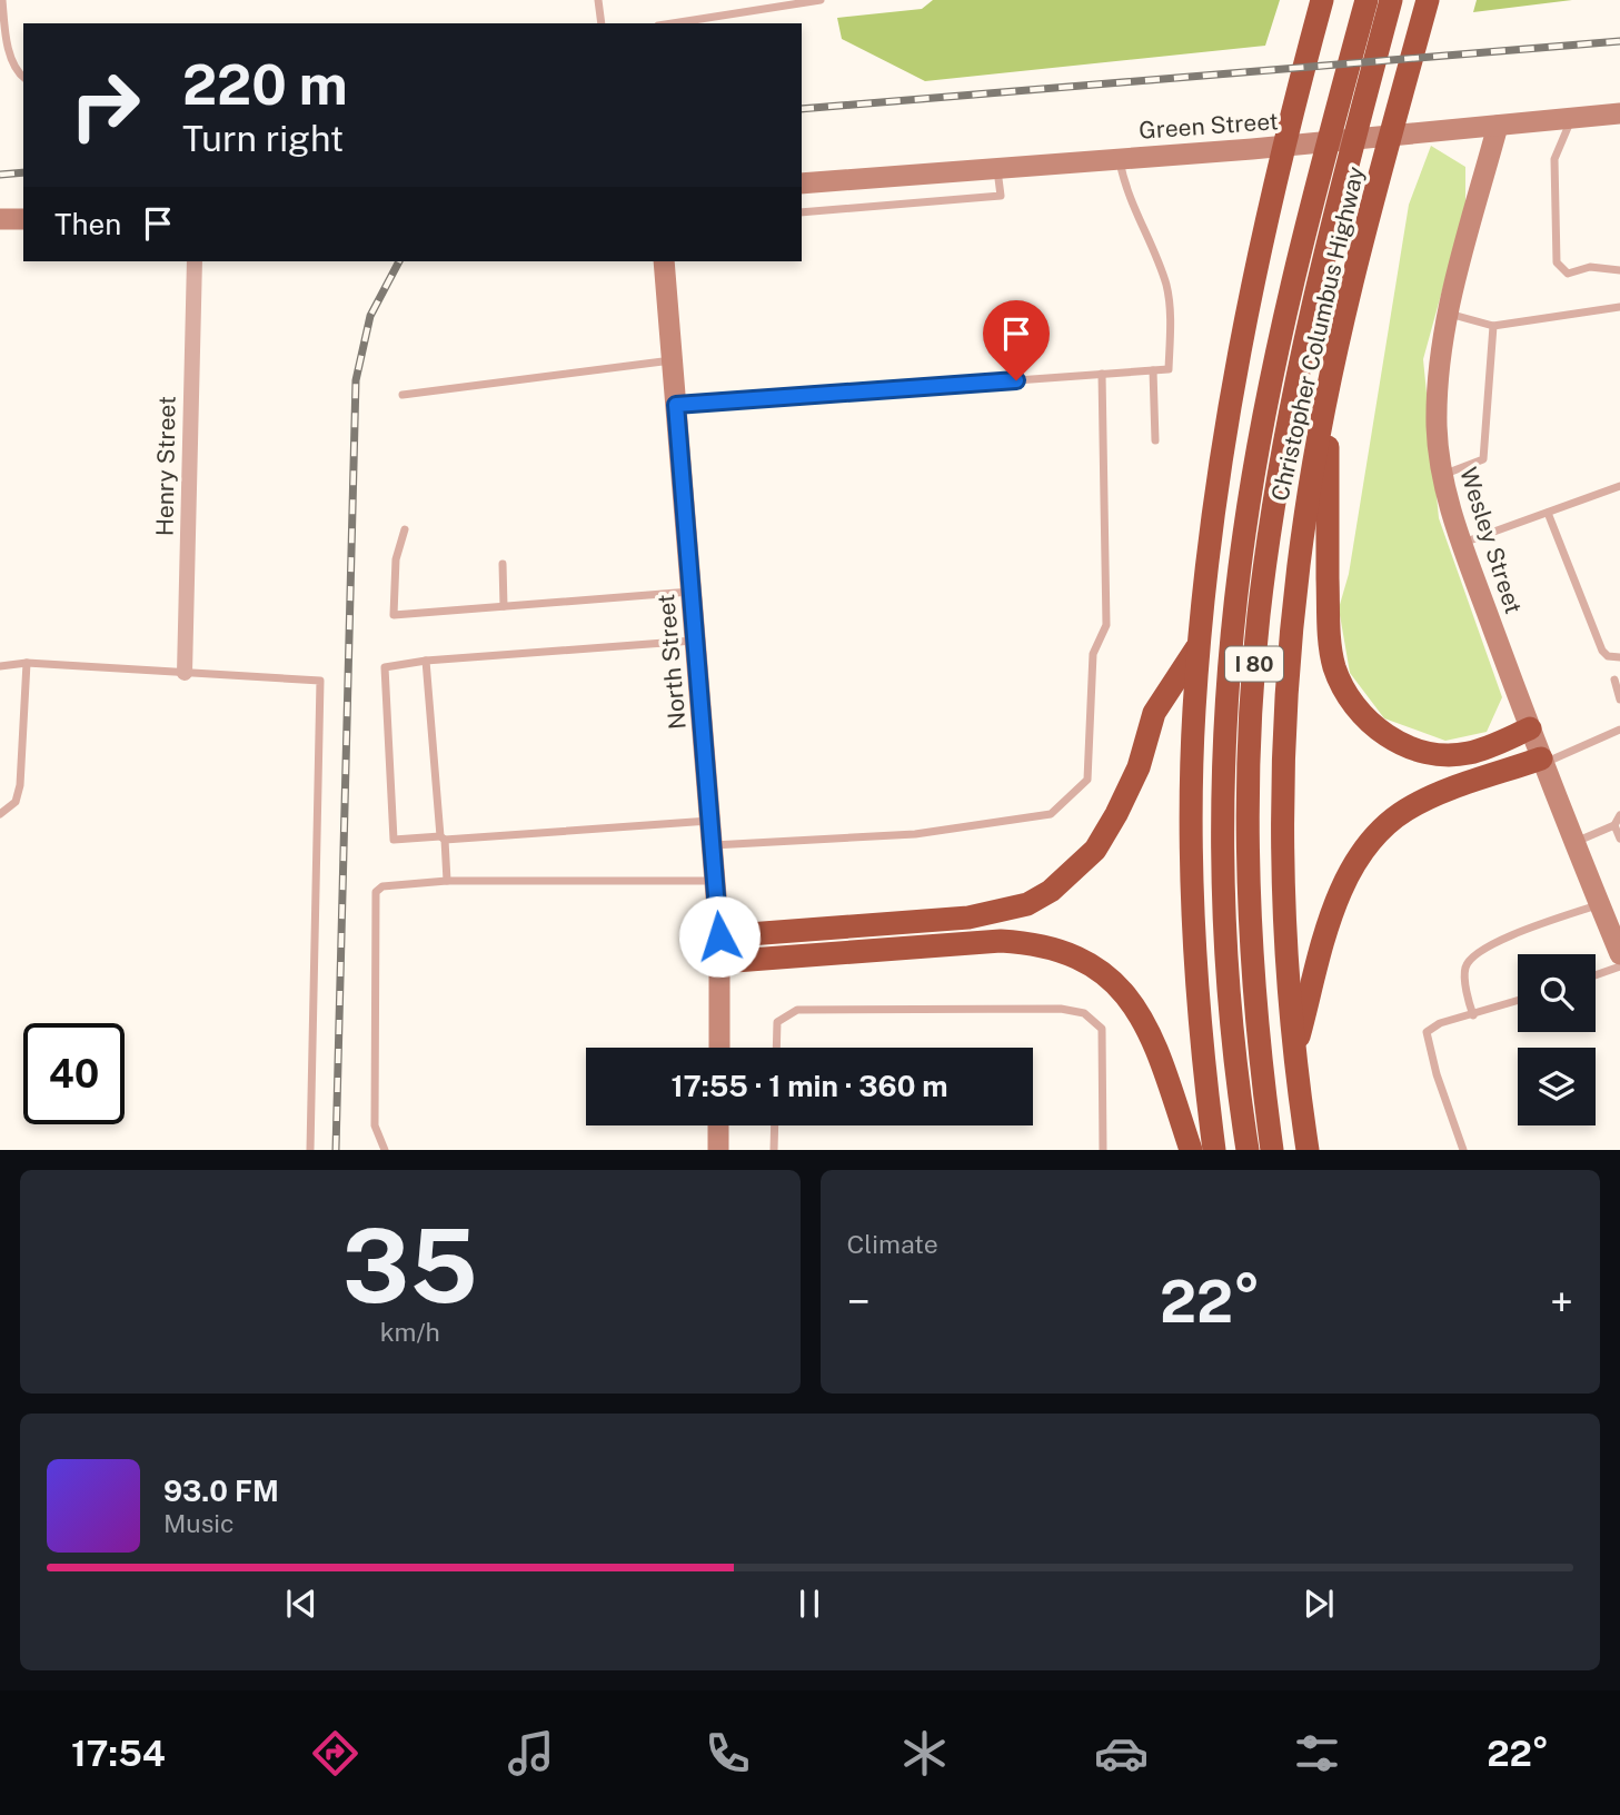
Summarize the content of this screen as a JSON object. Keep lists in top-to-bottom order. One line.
{"streets":{"highway":["Christopher Columbus Highway","I 80"],"street":["Green Street","Henry Street","Wesley Street","North Street"]},"crossings":[["Green Street","Wesley Street"]],"page":{"turn":["220 m","Turn right"],"then":"Then","limit":"40","trip":"17:55 · 1 min · 360 m","tile":[["35","km/h"],"Climate"],"heat":["−","22°","+"],"song":["93.0 FM","Music"],"tabs":["17:54","22°"]}}
